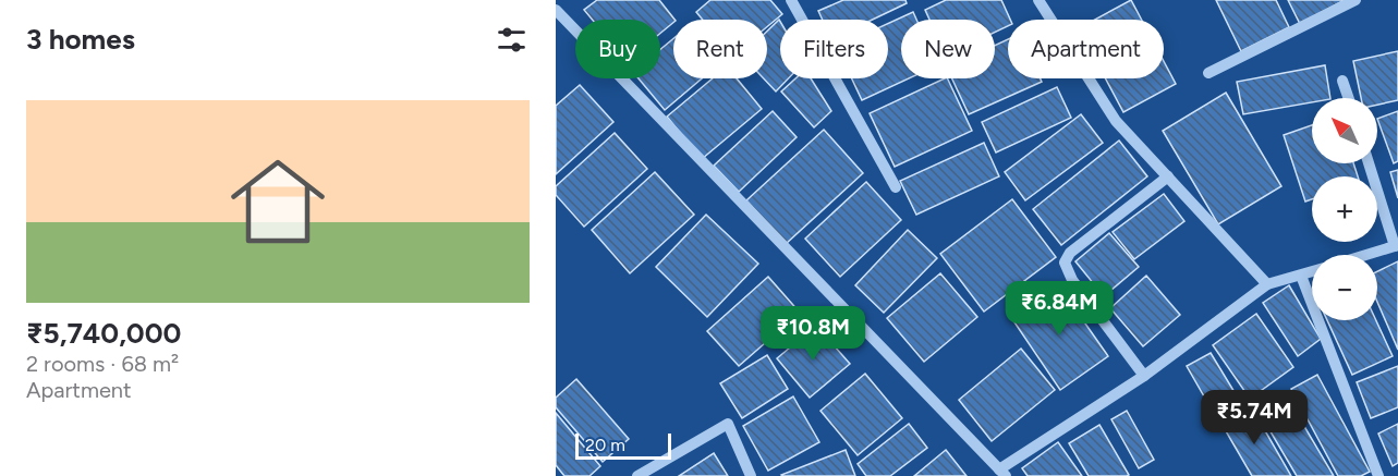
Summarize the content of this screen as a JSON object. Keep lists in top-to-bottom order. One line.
{"scale_bar":"20 m","north":"top left","page":{"heading":"3 homes","chip":["Buy","Rent","Filters","New","Apartment"],"list":[{"name":"₹5,740,000","note":"2 rooms · 68 m² · Apartment"}],"map_buttons":["+","−"],"price":["₹6.84M","₹10.8M","₹5.74M"],"scale":"20 m"}}
